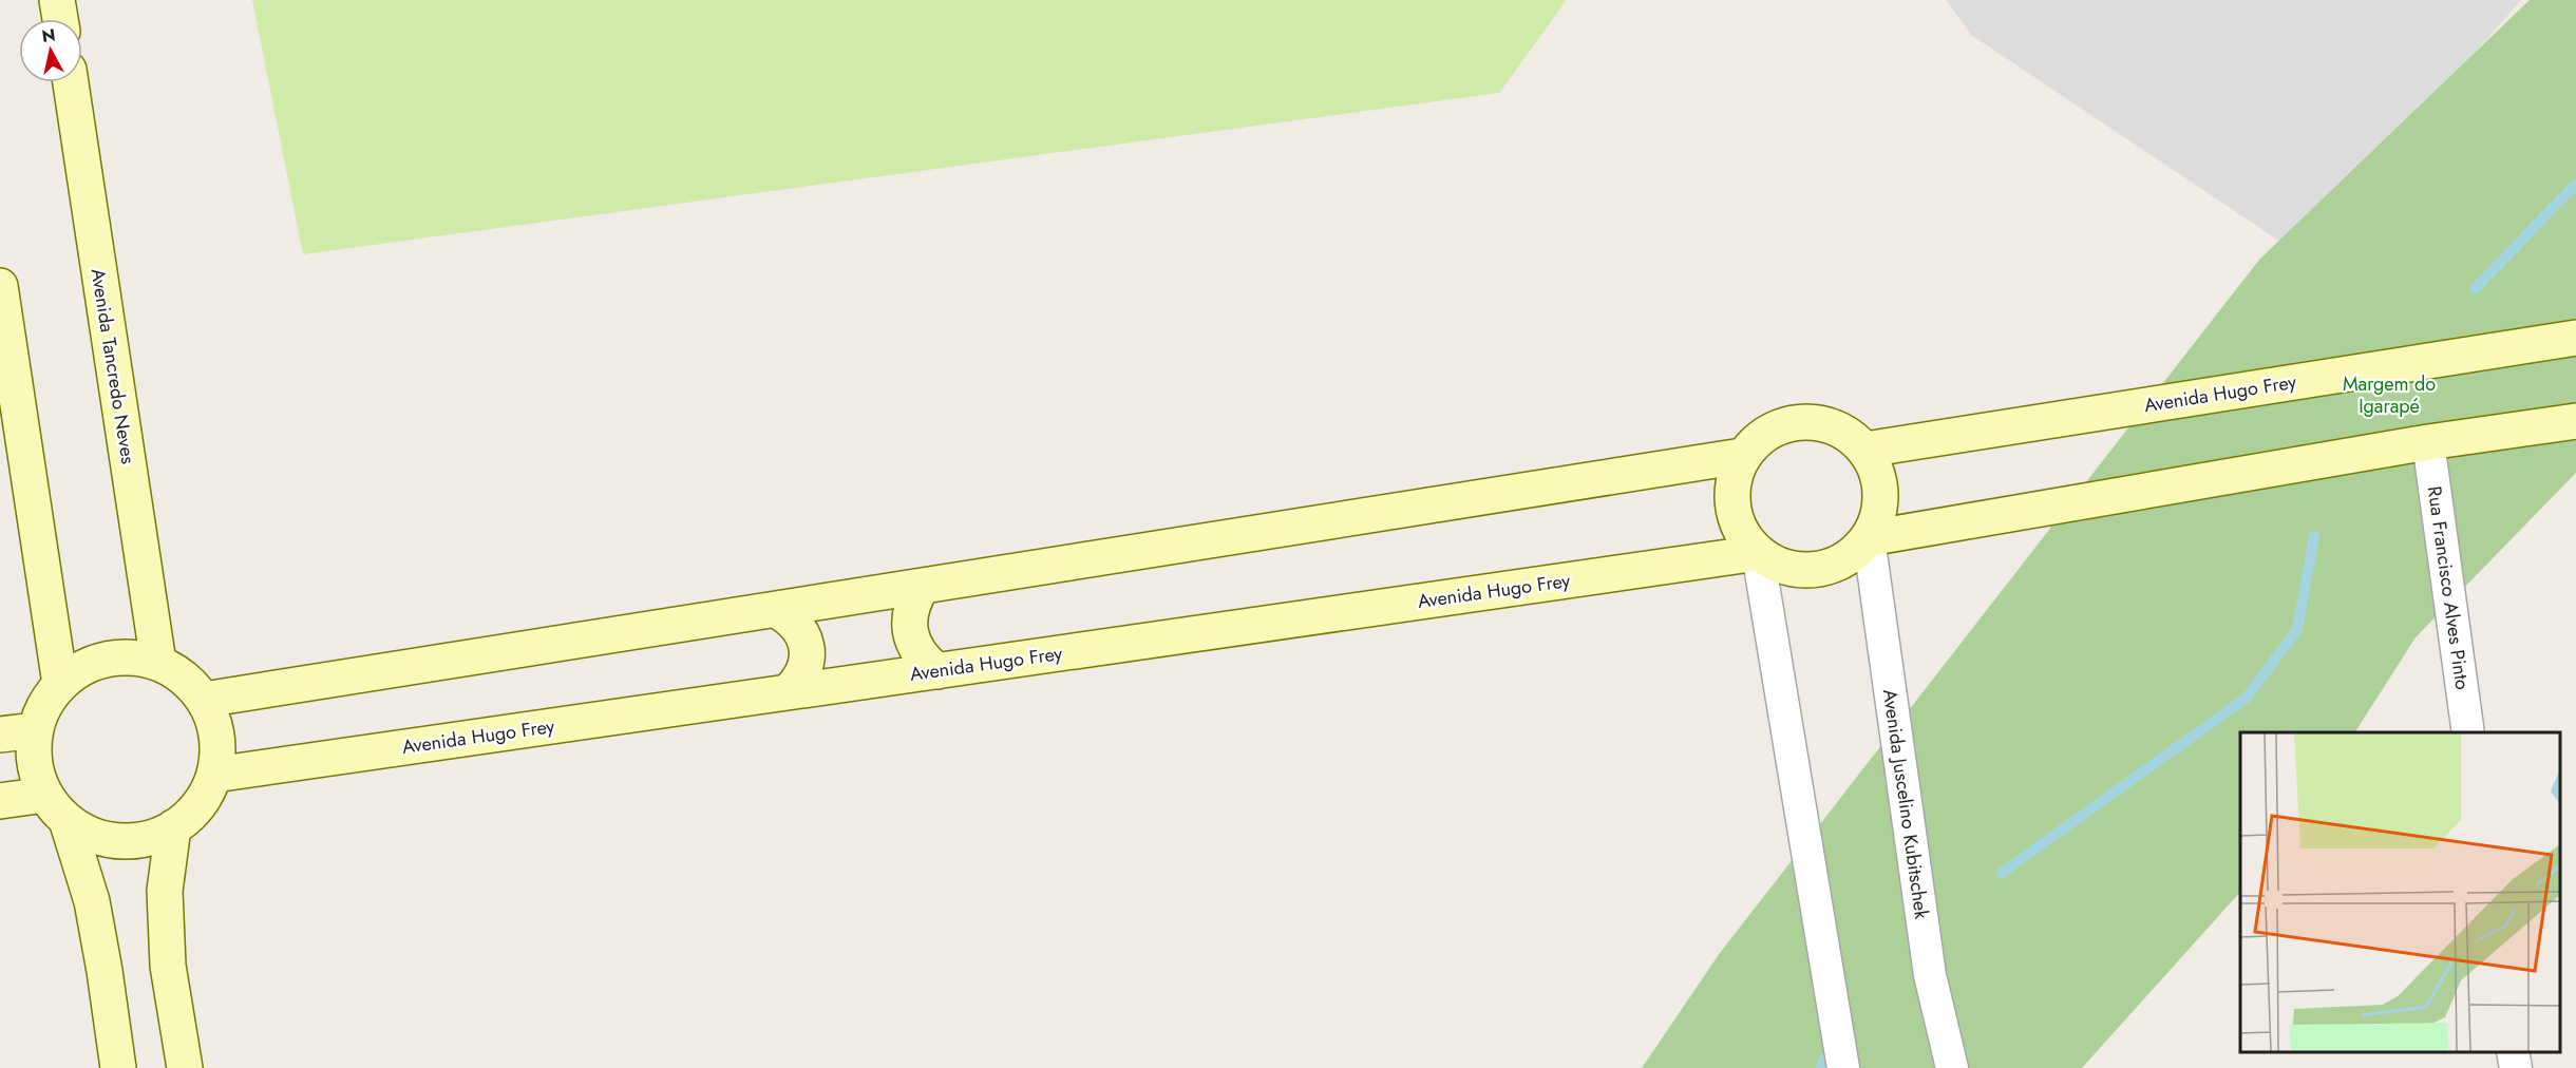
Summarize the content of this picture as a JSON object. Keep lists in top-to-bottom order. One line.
{"streets":{"street":["Avenida Tancredo Neves","Avenida Hugo Frey","Rua Francisco Alves Pinto","Avenida Juscelino Kubitschek"]},"crossings":[["Avenida Tancredo Neves","Avenida Hugo Frey"],["Avenida Hugo Frey","Avenida Juscelino Kubitschek"]],"parks":["Margem do Igarapé"],"north":"top"}
